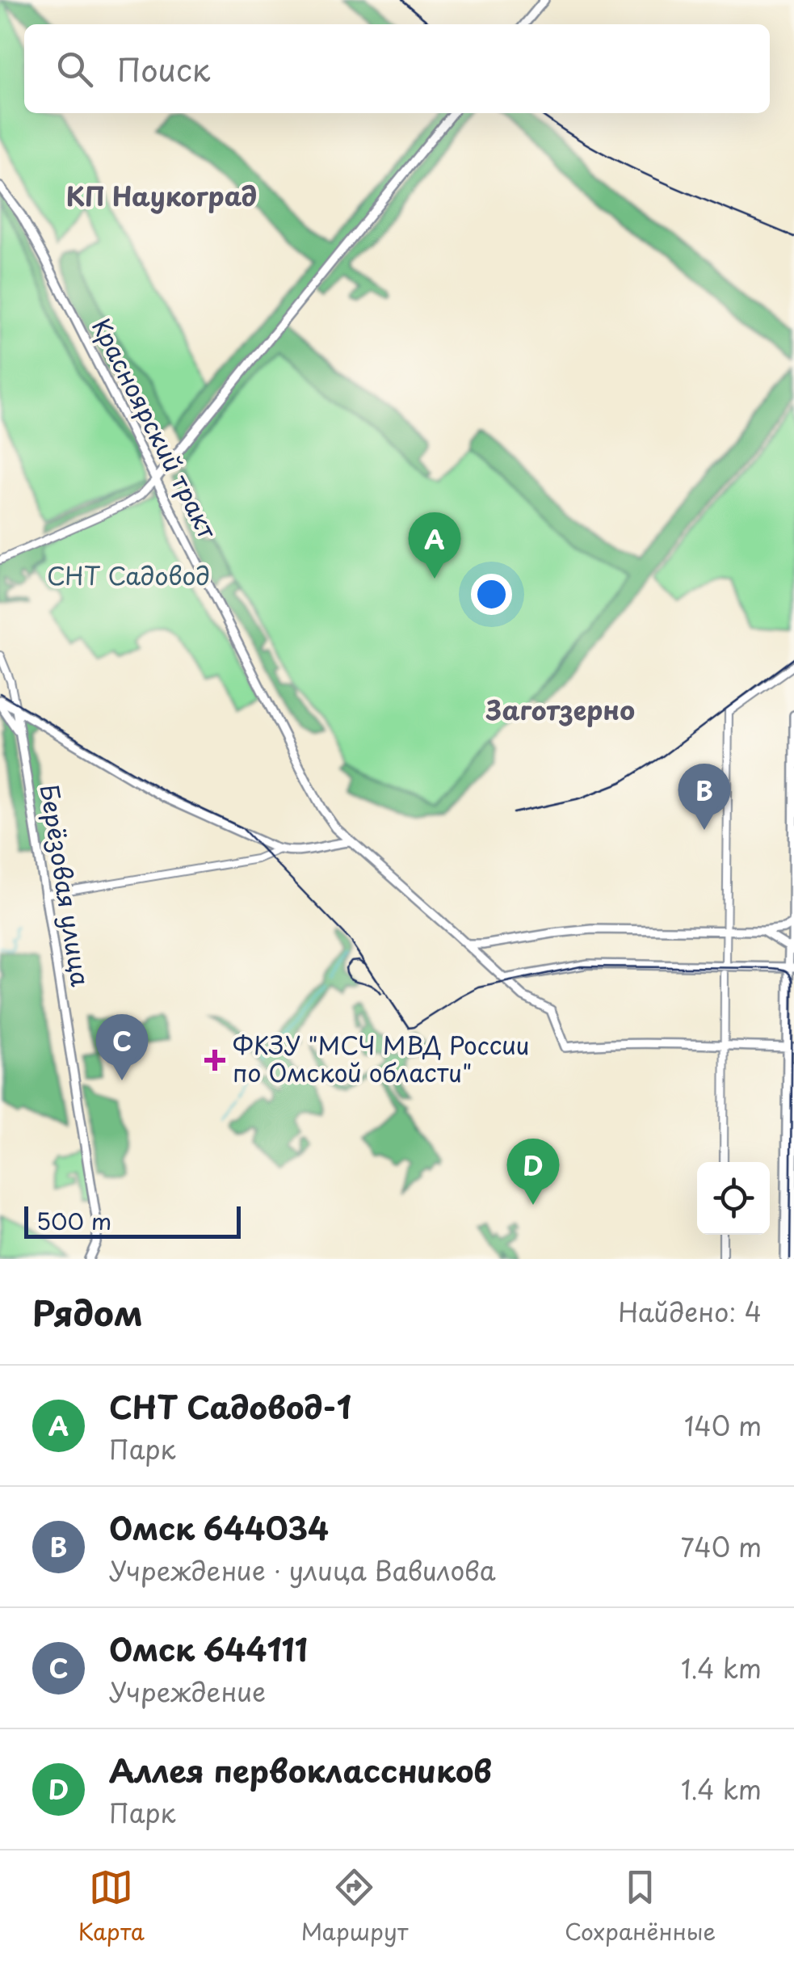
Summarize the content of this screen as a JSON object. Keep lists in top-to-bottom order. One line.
{"streets":{"main road":["Красноярский тракт","Берёзовая улица"]},"districts":["КП Наукоград","Заготзерно"],"parks":["СНТ Садовод"],"places":{"health":["ФКЗУ \"МСЧ МВД России по Омской области\""]},"scale_bar":"500 m","page":{"search":"Поиск","pins":["A","B","C","D"],"scale":"500 m","heading":["Рядом","Найдено: 4"],"list":[{"mark":"A","name":"СНТ Садовод-1","note":"Парк","value":"140 m"},{"mark":"B","name":"Омск 644034","note":"Учреждение · улица Вавилова","value":"740 m"},{"mark":"C","name":"Омск 644111","note":"Учреждение","value":"1.4 km"},{"mark":"D","name":"Аллея первоклассников","note":"Парк","value":"1.4 km"}],"nav":["Карта","Маршрут","Сохранённые"]}}
